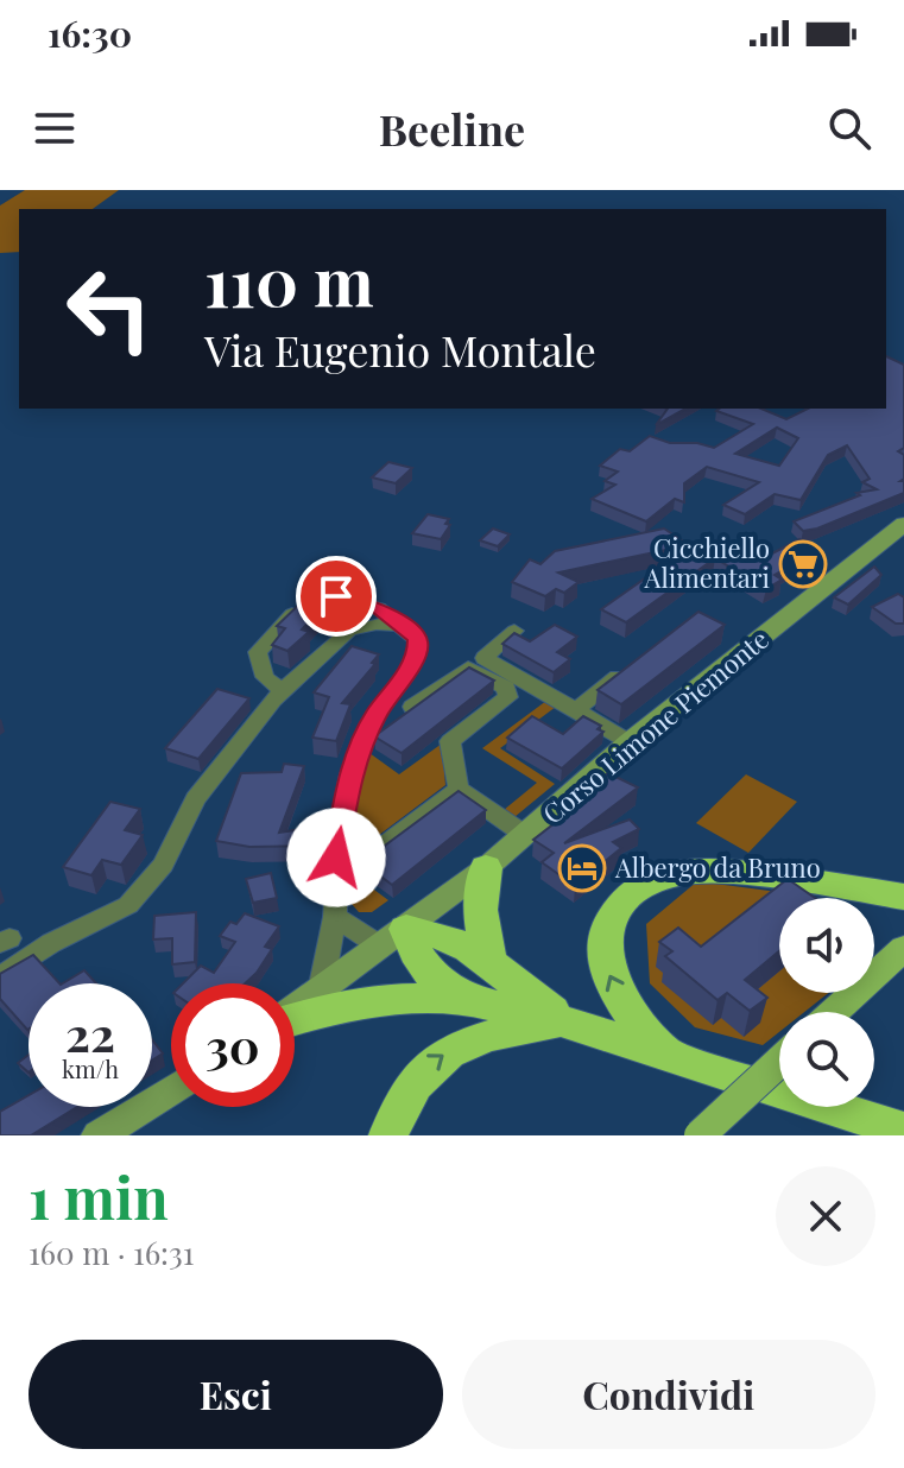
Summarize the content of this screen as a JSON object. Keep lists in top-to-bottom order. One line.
{"streets":{"main road":["Corso Limone Piemonte"]},"places":{"supermarket":["Cicchiello Alimentari"],"hotel":["Albergo da Bruno"]},"page":{"status":"16:30","header":"Beeline","turn":["110 m","Via Eugenio Montale"],"speed":"22 km/h","limit":"30","heading":["1 min","160 m · 16:31"],"buttons":["Esci","Condividi"]}}
